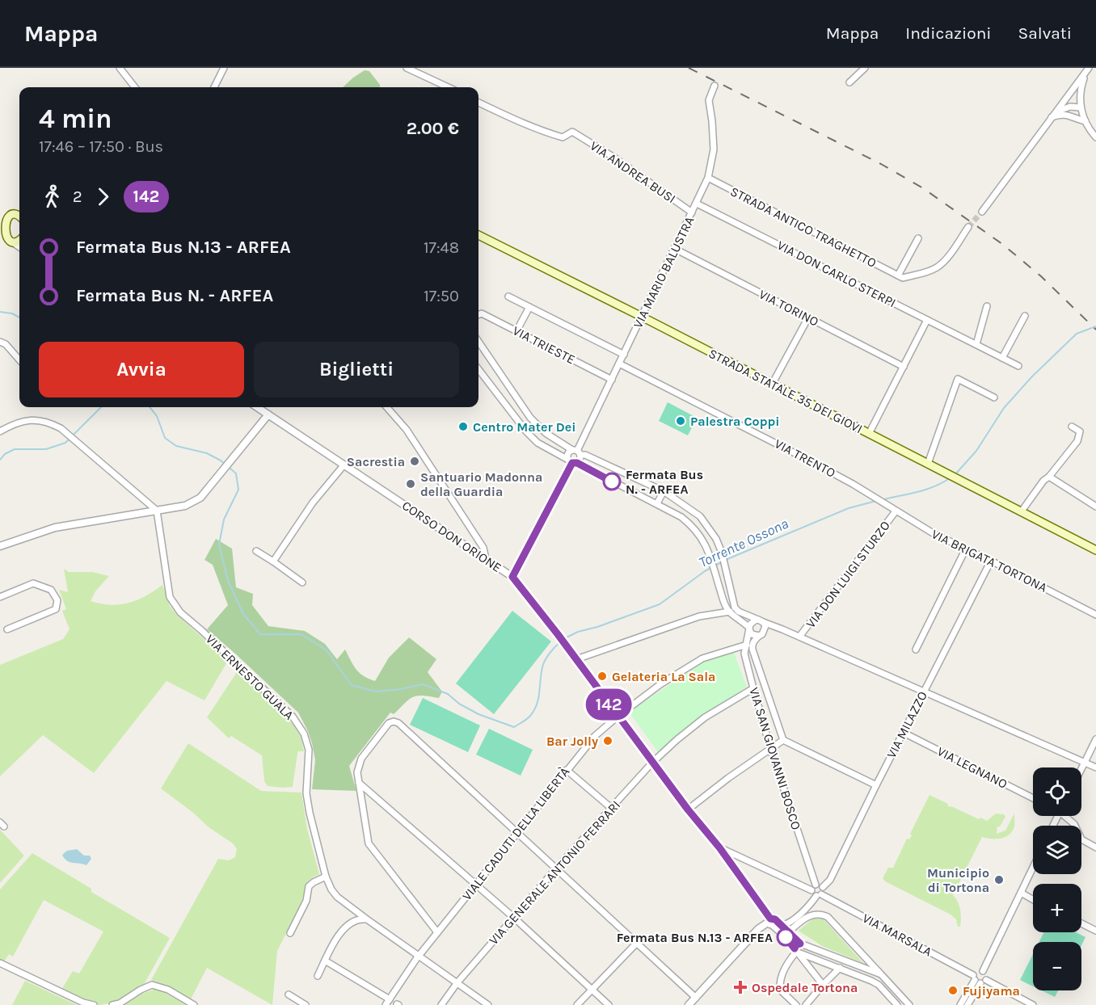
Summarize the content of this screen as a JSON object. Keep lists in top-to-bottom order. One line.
{"streets":{"main road":["STRADA STATALE 35 DEI GIOVI"],"street":["VIA ANDREA BUSI","STRADA ANTICO TRAGHETTO","VIA MARIO BALUSTRA","VIA DON CARLO STERPI","VIA TORINO","VIA TRIESTE","VIA TRENTO","CORSO DON ORIONE","VIA BRIGATA TORTONA","VIA DON LUIGI STURZO","VIA ERNESTO GUALA","VIA MILAZZO","VIA SAN GIOVANNI BOSCO","VIA LEGNANO","VIALE CADUTI DELLA LIBERTÀ","VIA GENERALE ANTONIO FERRARI","VIA MARSALA"]},"crossings":[["VIA ANDREA BUSI","VIA MARIO BALUSTRA"],["STRADA ANTICO TRAGHETTO","VIA MARIO BALUSTRA"],["VIA MARIO BALUSTRA","VIA DON CARLO STERPI"],["VIA MARIO BALUSTRA","VIA TORINO"],["VIA MARIO BALUSTRA","VIA TRIESTE"],["VIA MARIO BALUSTRA","STRADA STATALE 35 DEI GIOVI"],["VIA MARIO BALUSTRA","VIA TRENTO"],["VIA TRENTO","VIA BRIGATA TORTONA"],["CORSO DON ORIONE","VIALE CADUTI DELLA LIBERTÀ"],["CORSO DON ORIONE","VIA GENERALE ANTONIO FERRARI"],["VIA BRIGATA TORTONA","VIA DON LUIGI STURZO"],["VIA BRIGATA TORTONA","VIA MILAZZO"],["VIA ERNESTO GUALA","VIALE CADUTI DELLA LIBERTÀ"],["VIA ERNESTO GUALA","VIA GENERALE ANTONIO FERRARI"],["VIA MILAZZO","VIA SAN GIOVANNI BOSCO"],["VIA MILAZZO","VIA LEGNANO"],["VIA MILAZZO","VIA MARSALA"],["VIA SAN GIOVANNI BOSCO","VIALE CADUTI DELLA LIBERTÀ"],["VIA SAN GIOVANNI BOSCO","VIA GENERALE ANTONIO FERRARI"],["VIA SAN GIOVANNI BOSCO","VIA MARSALA"]],"water":["Torrente Ossona"],"places":{"other":["Palestra Coppi","Centro Mater Dei","Sacrestia","Fermata Bus N. - ARFEA","Santuario Madonna della Guardia","Gelateria La Sala","Bar Jolly","Municipio di Tortona","Fermata Bus N.13 - ARFEA","Fujiyama"],"health":["Ospedale Tortona"]},"lines":["bus line 142"],"page":{"header":"Mappa","nav":["Mappa","Indicazioni","Salvati"],"on_map":"142","heading":["4 min","17:46 – 17:50 · Bus","2.00 €"],"legs":["2","142"],"list":[{"name":"Fermata Bus N.13 - ARFEA","value":"17:48"},{"name":"Fermata Bus N. - ARFEA","value":"17:50"}],"buttons":["Avvia","Biglietti"],"map_buttons":["+","−"]}}
